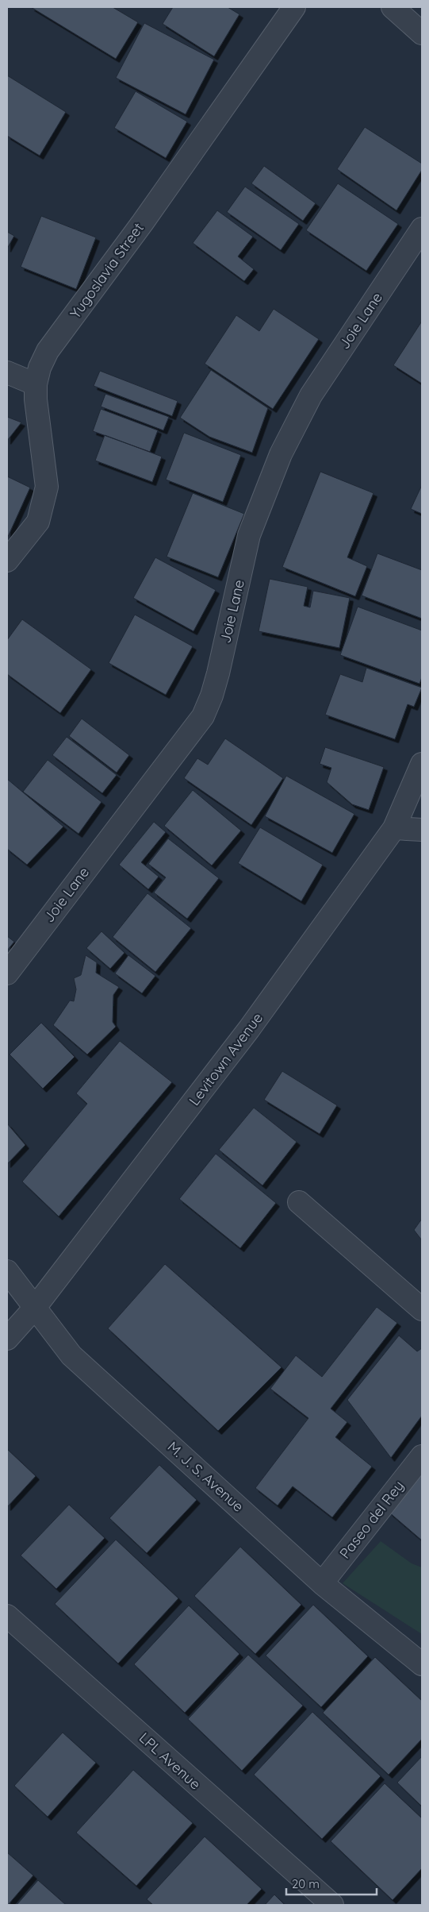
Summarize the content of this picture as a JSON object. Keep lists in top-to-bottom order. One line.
{"streets":{"street":["Yugoslavia Street","Joie Lane","Levitown Avenue","M. J. S. Avenue","Paseo del Rey","LPL Avenue"]},"crossings":[["Levitown Avenue","M. J. S. Avenue"],["M. J. S. Avenue","Paseo del Rey"]],"scale_bar":"20 m"}
